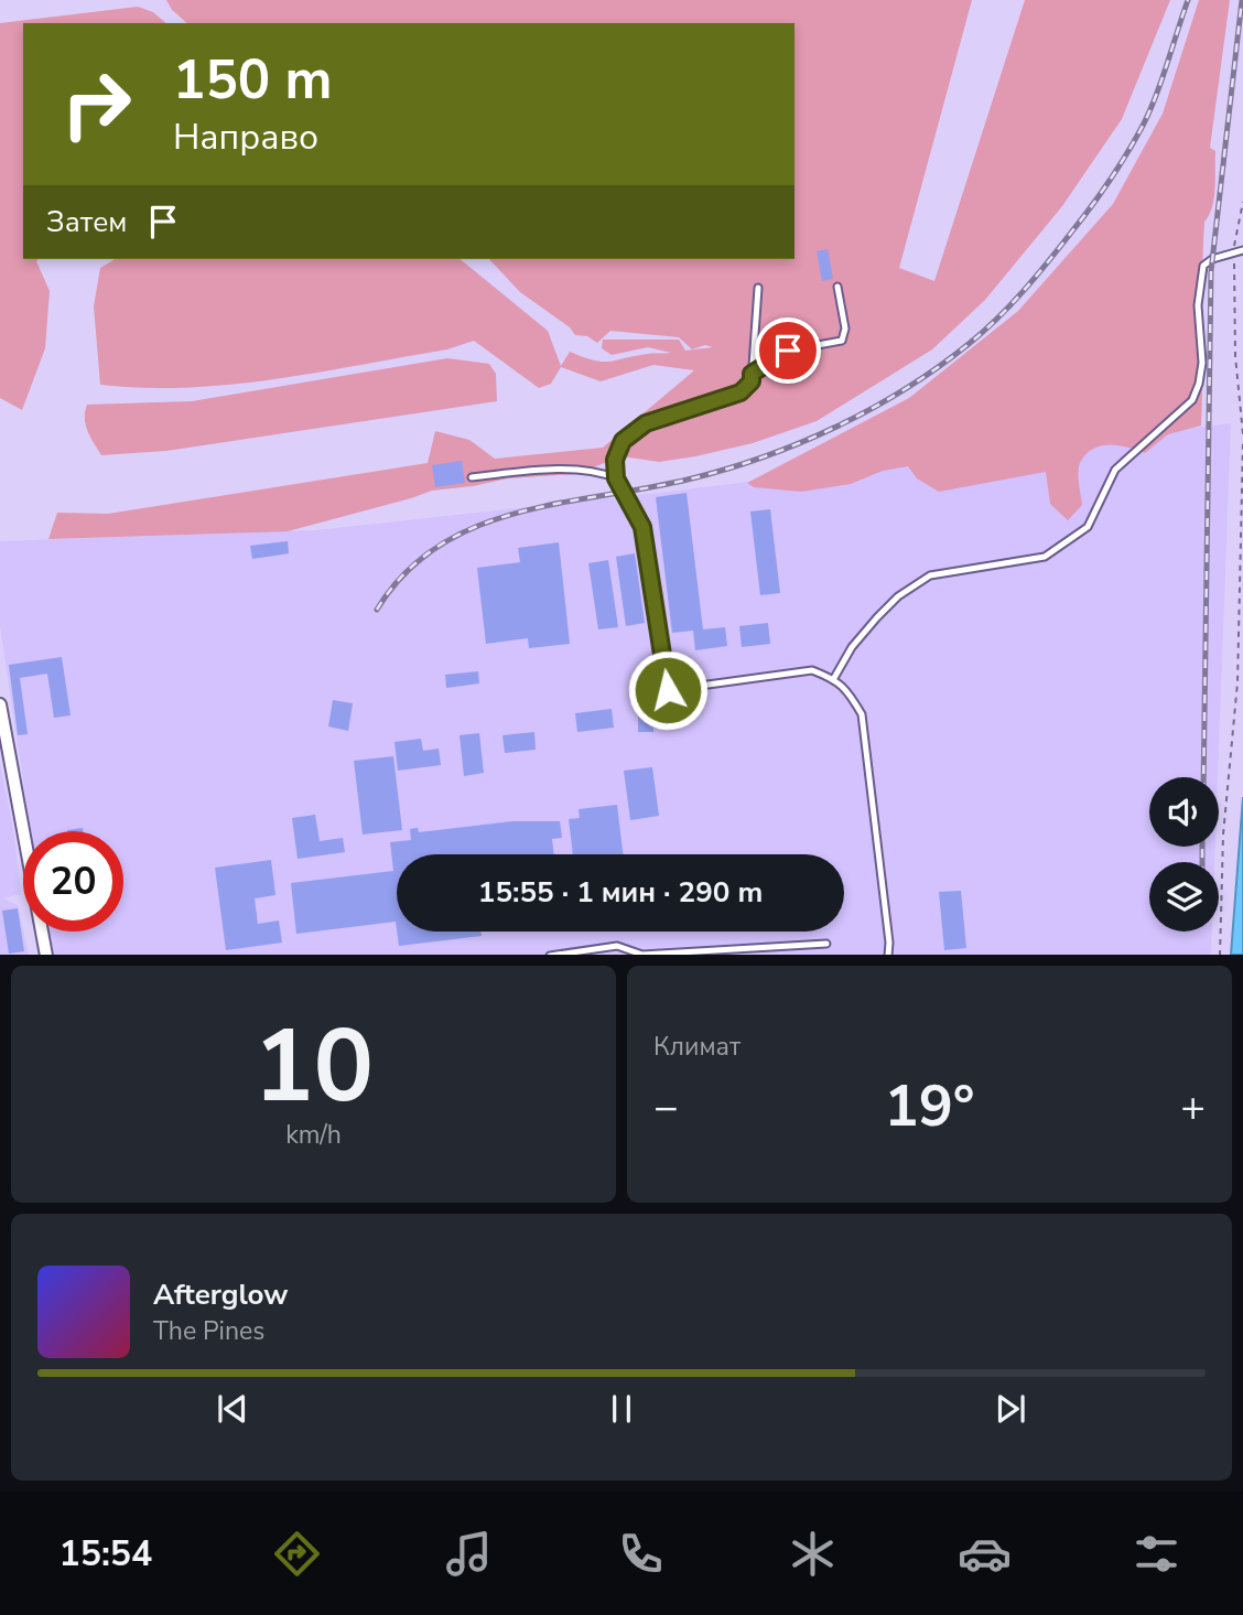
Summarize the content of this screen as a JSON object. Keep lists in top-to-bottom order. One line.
{"page":{"turn":["150 m","Направо"],"then":"Затем","limit":"20","trip":"15:55 · 1 мин · 290 m","tile":[["10","km/h"],"Климат"],"heat":["−","19°","+"],"song":["Afterglow","The Pines"],"tabs":"15:54"}}
